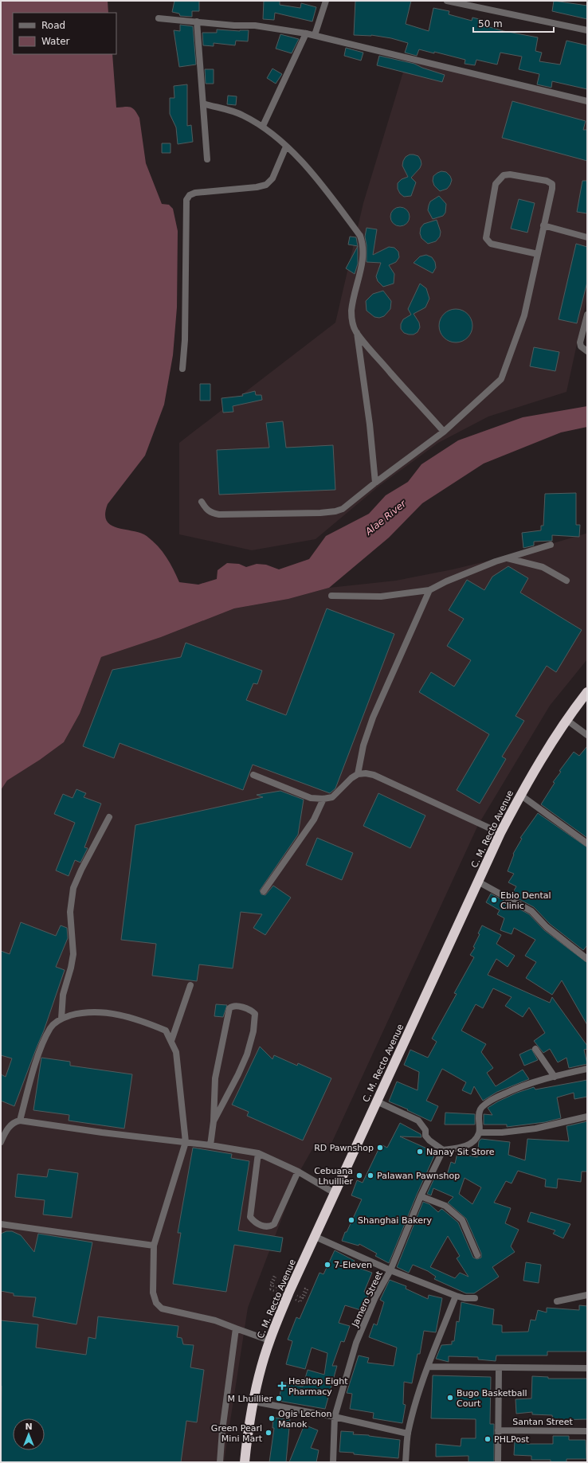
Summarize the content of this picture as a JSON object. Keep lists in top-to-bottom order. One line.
{"streets":{"highway":["C. M. Recto Avenue"],"street":["Jamero Street","Santan Street"]},"water":["Alae River"],"places":{"other":["Ebio Dental Clinic","RD Pawnshop","Nanay Sit Store","Cebuana Lhuillier","Palawan Pawnshop","Shanghai Bakery","7-Eleven","Bugo Basketball Court","M Lhuillier","Ogis Lechon Manok","Green Pearl Mini Mart","PHLPost"],"health":["Healtop Eight Pharmacy"]},"legend":["Road","Water"],"scale_bar":"50 m","north":"top"}
